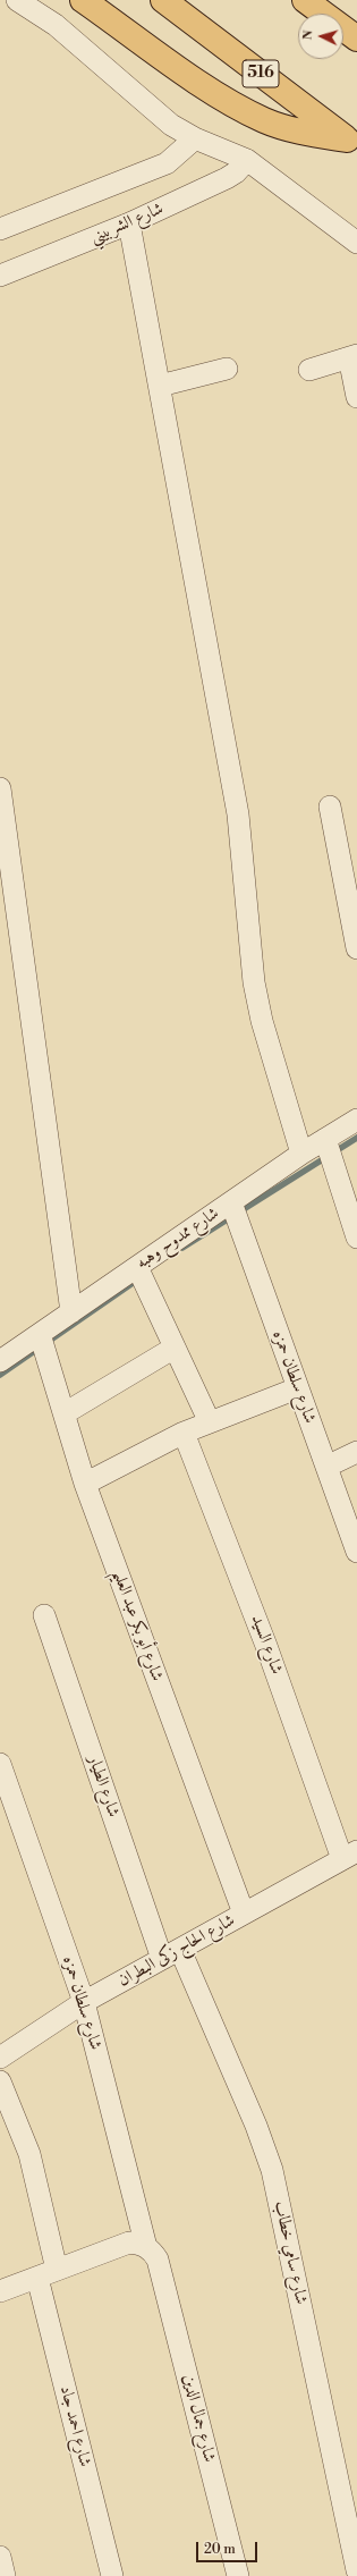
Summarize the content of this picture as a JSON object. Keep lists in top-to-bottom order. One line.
{"streets":{"highway":["516"],"street":["شارع الشربيني","شارع ممدوح وهبه","شارع سلطان حمزه","شارع أبو بكر عبد العليم","شارع السيد","شارع الطيار","شارع الحاج زكى البطران","شارع سامي خطاب","شارع جمال الدين","شارع احمد جاد"]},"crossings":[["شارع ممدوح وهبه","شارع سلطان حمزه"],["شارع ممدوح وهبه","شارع أبو بكر عبد العليم"],["شارع سلطان حمزه","شارع الحاج زكى البطران"],["شارع سلطان حمزه","شارع جمال الدين"],["شارع أبو بكر عبد العليم","شارع الحاج زكى البطران"],["شارع السيد","شارع الحاج زكى البطران"],["شارع الطيار","شارع الحاج زكى البطران"],["شارع الطيار","شارع سامي خطاب"],["شارع الحاج زكى البطران","شارع سامي خطاب"]],"scale_bar":"20 m","north":"left"}
